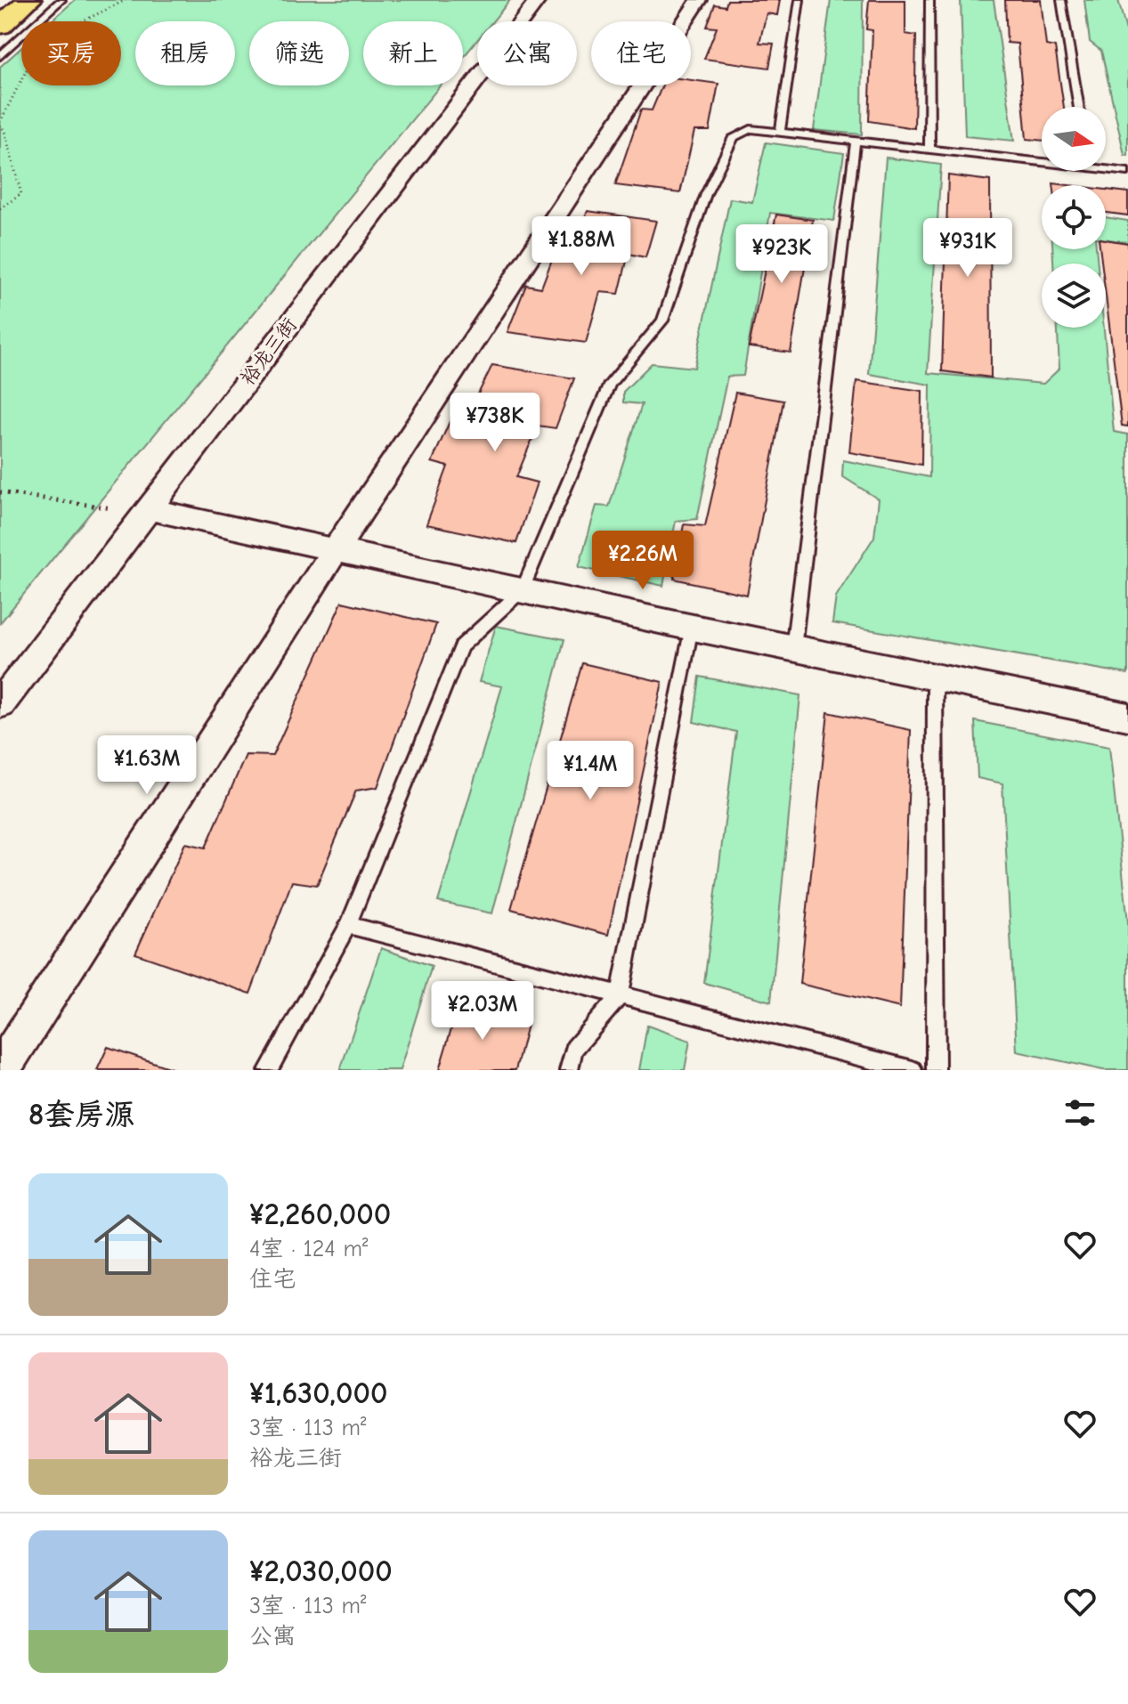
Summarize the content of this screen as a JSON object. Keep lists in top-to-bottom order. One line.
{"streets":{"street":["裕龙三街"]},"north":"right","page":{"chip":["买房","租房","筛选","新上","公寓","住宅"],"price":["¥1.88M","¥931K","¥923K","¥738K","¥2.26M","¥1.63M","¥1.4M","¥2.03M"],"heading":"8套房源","list":[{"name":"¥2,260,000","note":"4室 · 124 m² · 住宅"},{"name":"¥1,630,000","note":"3室 · 113 m² · 裕龙三街"},{"name":"¥2,030,000","note":"3室 · 113 m² · 公寓"}]}}
